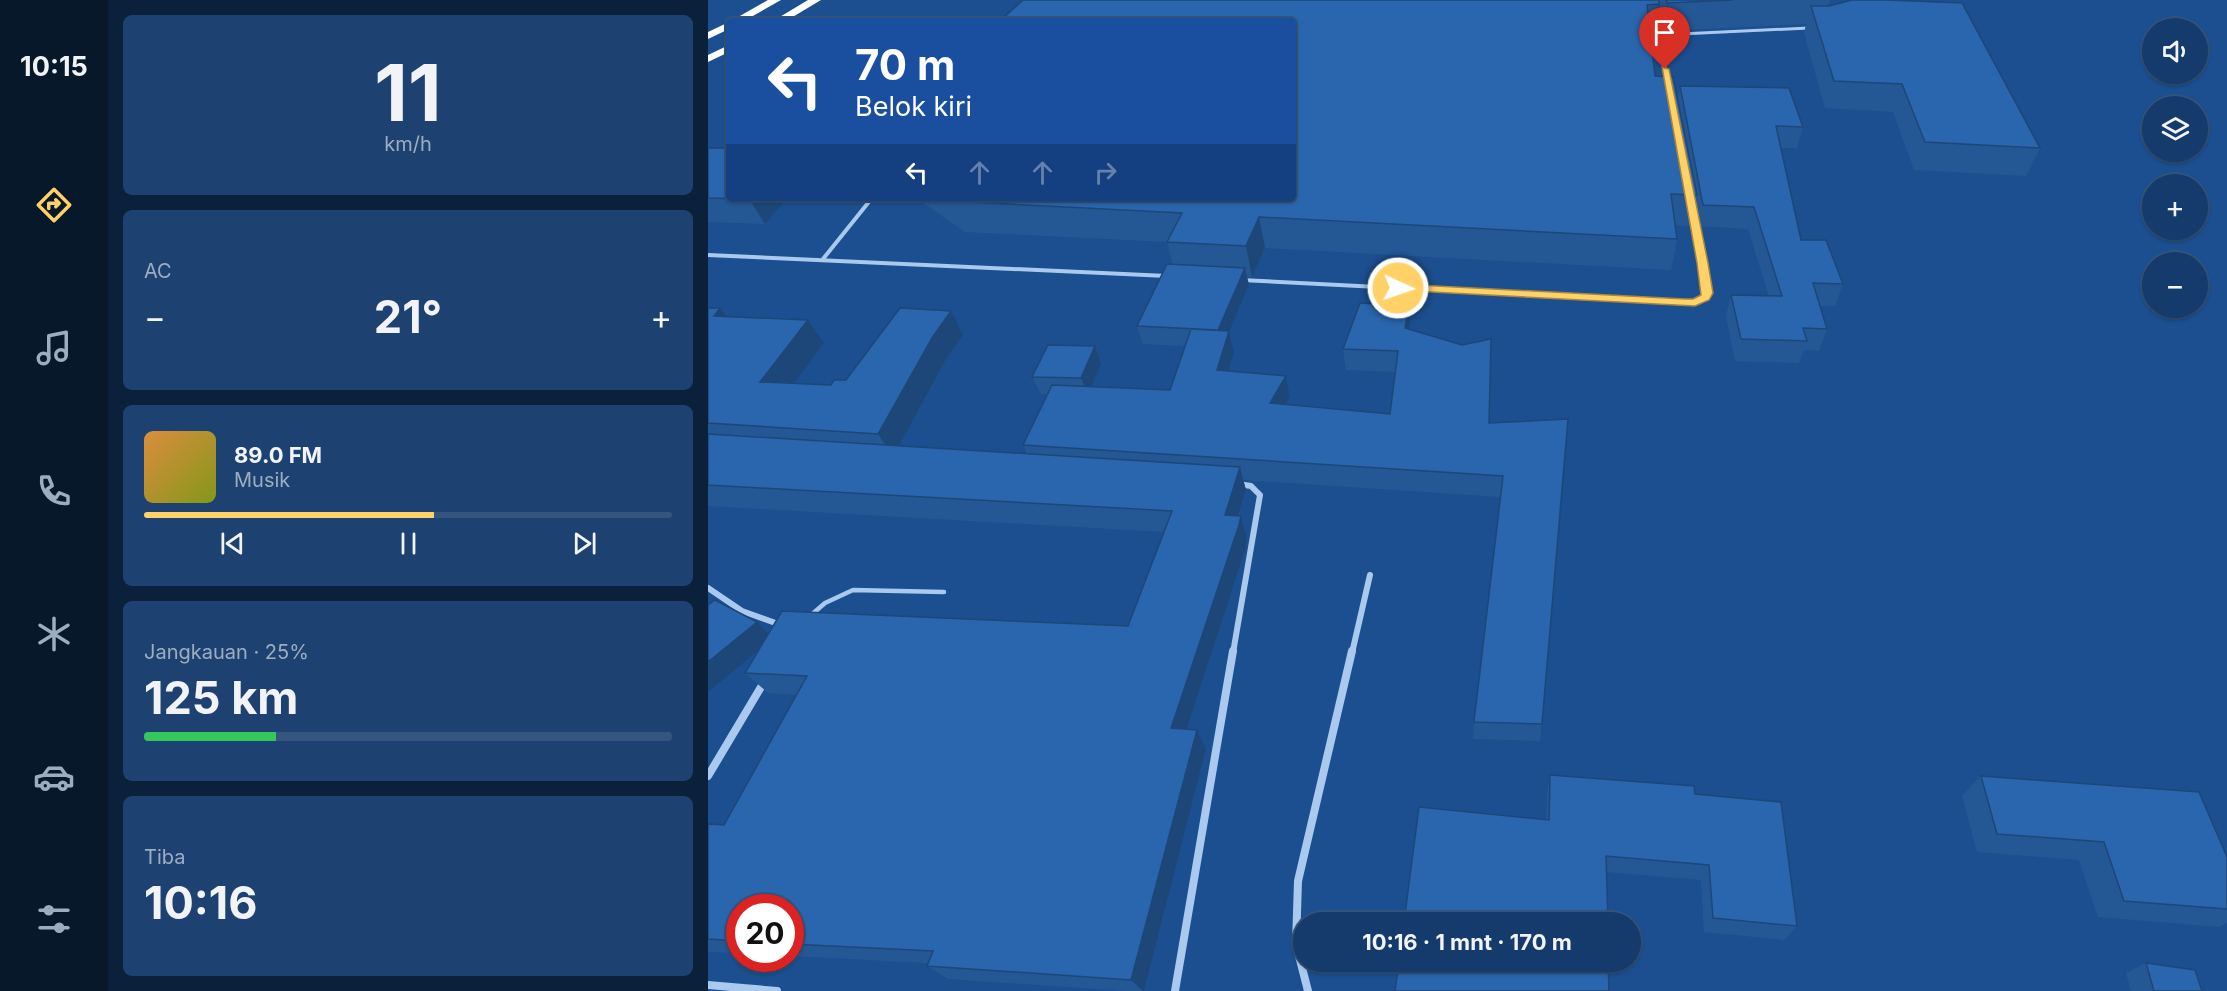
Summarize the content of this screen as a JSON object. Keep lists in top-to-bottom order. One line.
{"page":{"tabs":"10:15","tile":[["11","km/h"],"AC",["Jangkauan · 25%","125 km"],["Tiba","10:16"]],"map_buttons":["+","−"],"turn":["70 m","Belok kiri"],"heat":["−","21°","+"],"song":["89.0 FM","Musik"],"limit":"20","trip":"10:16 · 1 mnt · 170 m"}}
